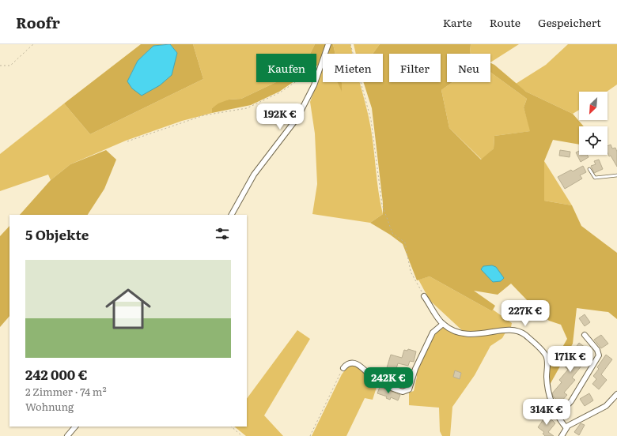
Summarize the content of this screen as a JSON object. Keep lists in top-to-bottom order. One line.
{"north":"bottom left","page":{"header":"Roofr","nav":["Karte","Route","Gespeichert"],"chip":["Kaufen","Mieten","Filter","Neu"],"price":["192K €","227K €","171K €","242K €","314K €"],"heading":"5 Objekte","list":[{"name":"242 000 €","note":"2 Zimmer · 74 m² · Wohnung"}]}}
